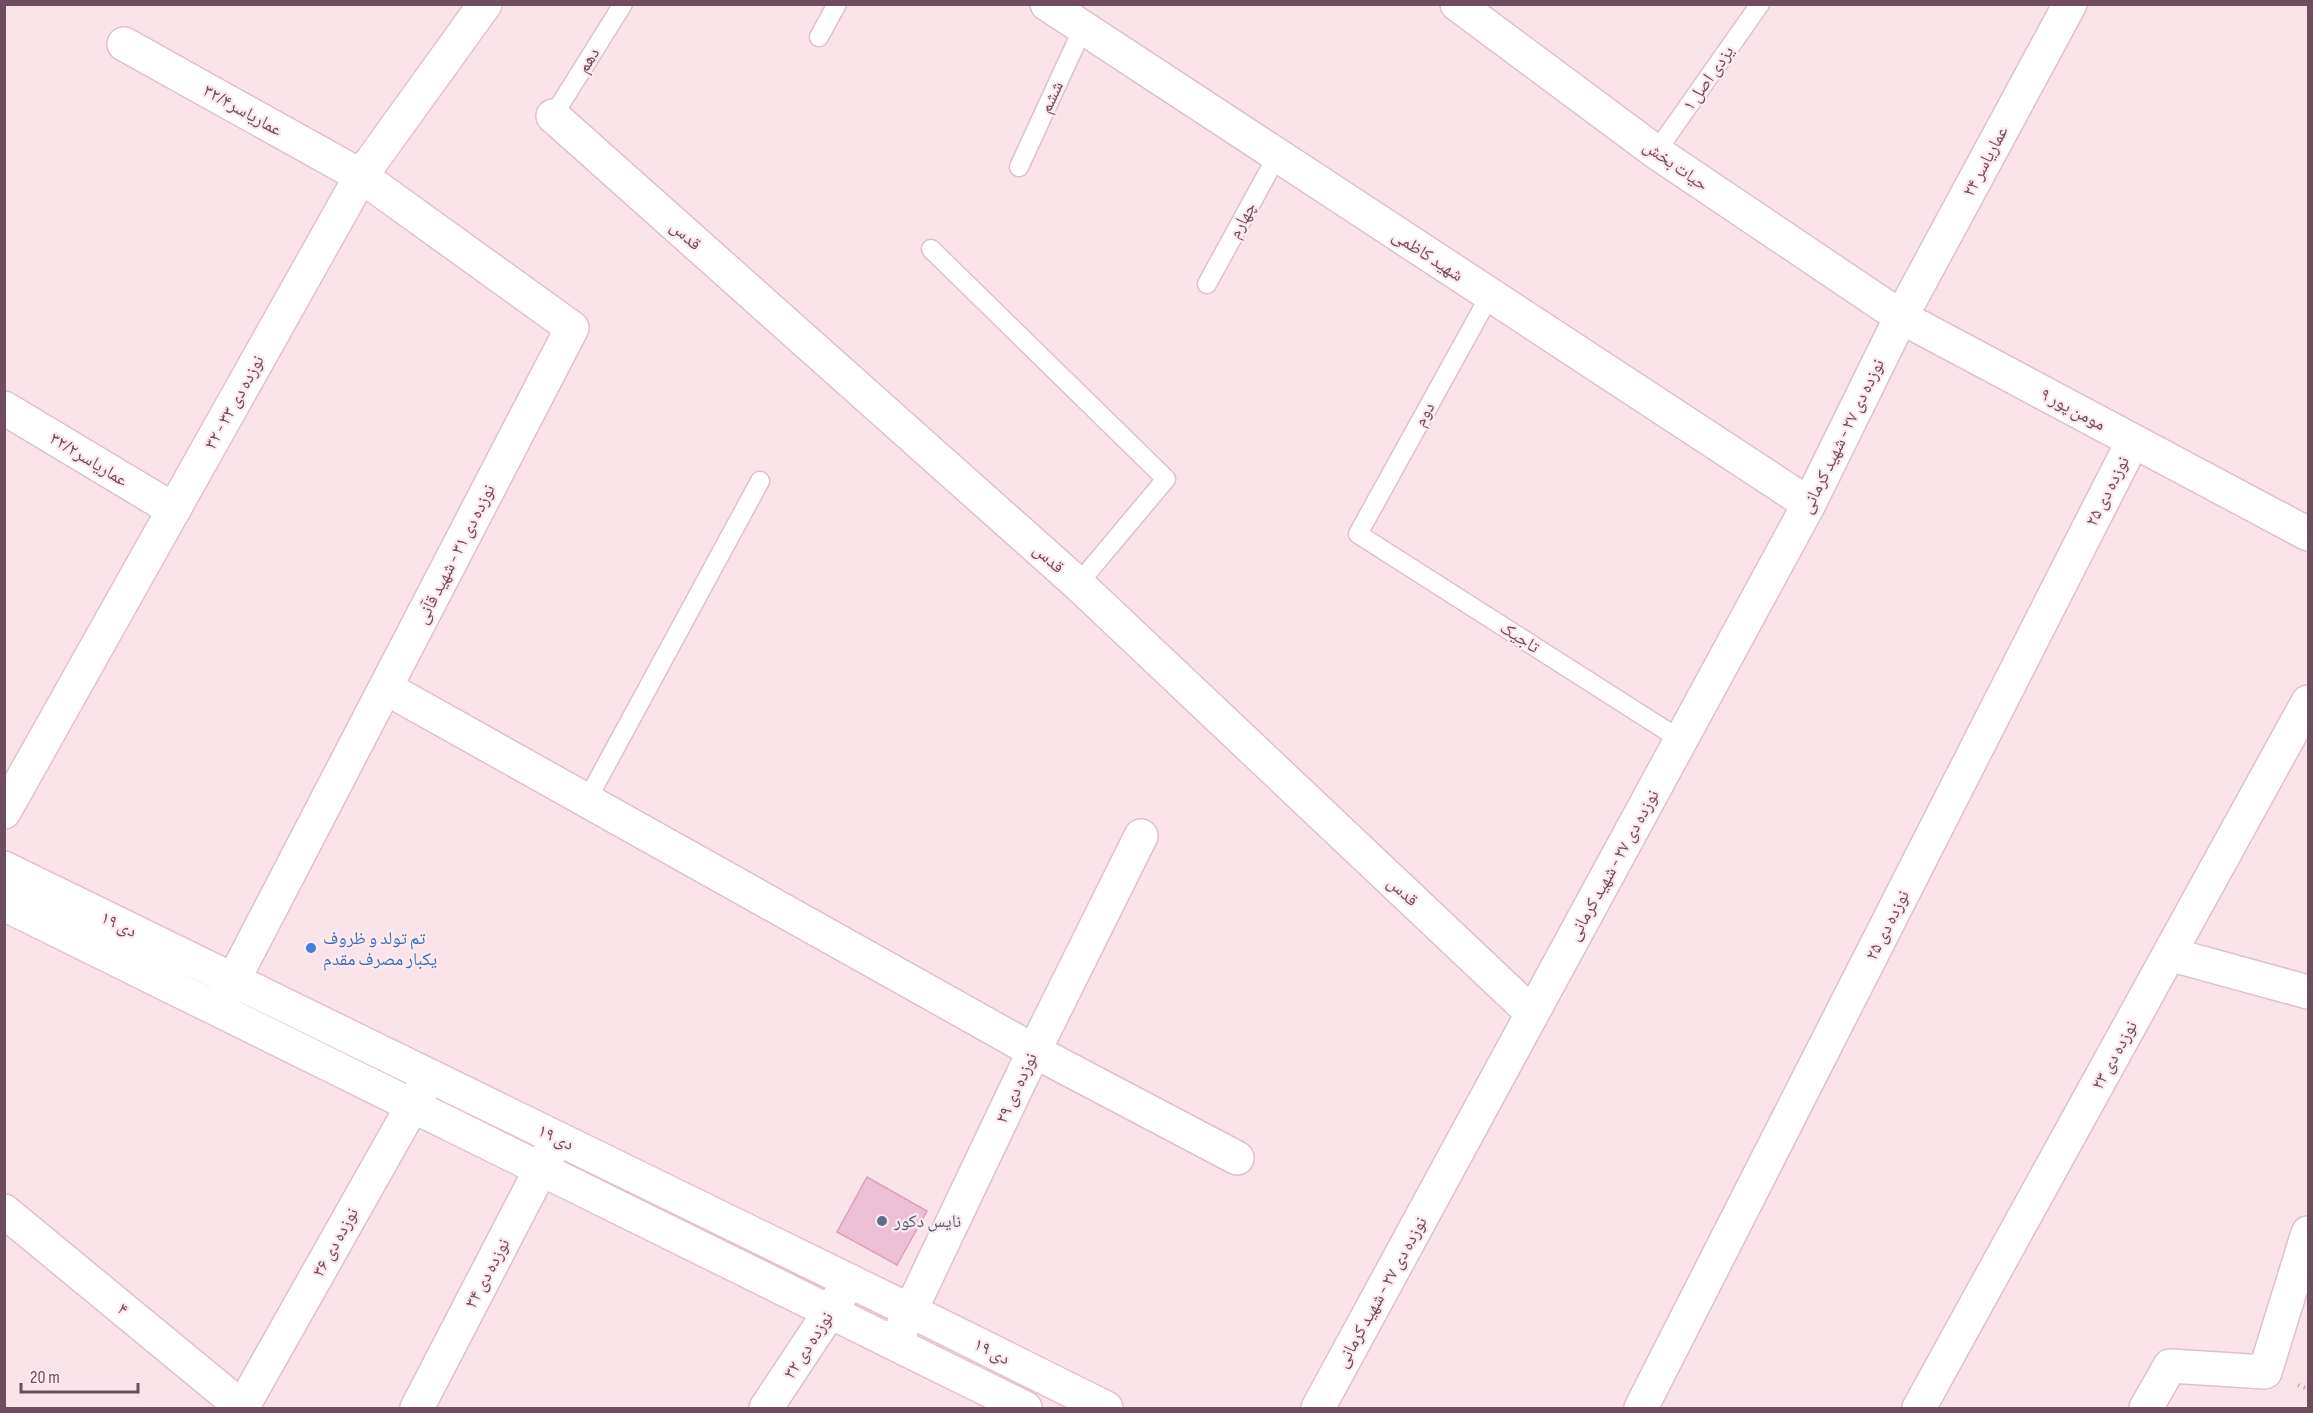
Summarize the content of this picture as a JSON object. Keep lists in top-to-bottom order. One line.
{"streets":{"street":["عماریاسر۳۲/۴","عماریاسر ۲۴","حیات بخش","قدس","شهید کاظمی","۳۲ - نوزده دی ۳۳","مومن پور ۹","نوزده دی ۲۷ - شهید کرمانی","عماریاسر۳۲/۲","نوزده دی ۲۵","نوزده دی ۳۱ - شهید قآنی","۱۹ دی","نوزده دی ۲۳","نوزده دی ۲۹","نوزده دی ۳۶","نوزده دی ۳۴","۴","نوزده دی ۳۲"],"lane":["دهم","یزدی اصل ۱","ششم","چهارم","دوم","تاجیک"]},"crossings":[["دهم","قدس"],["یزدی اصل ۱","حیات بخش"],["ششم","شهید کاظمی"],["عماریاسر۳۲/۴","۳۲ - نوزده دی ۳۳"],["عماریاسر۳۲/۴","نوزده دی ۳۱ - شهید قآنی"],["عماریاسر ۲۴","حیات بخش"],["عماریاسر ۲۴","مومن پور ۹"],["عماریاسر ۲۴","نوزده دی ۲۷ - شهید کرمانی"],["حیات بخش","مومن پور ۹"],["حیات بخش","نوزده دی ۲۷ - شهید کرمانی"],["چهارم","شهید کاظمی"],["قدس","نوزده دی ۲۷ - شهید کرمانی"],["شهید کاظمی","دوم"],["شهید کاظمی","نوزده دی ۲۷ - شهید کرمانی"],["۳۲ - نوزده دی ۳۳","عماریاسر۳۲/۲"],["۳۲ - نوزده دی ۳۳","نوزده دی ۳۱ - شهید قآنی"],["مومن پور ۹","نوزده دی ۲۷ - شهید کرمانی"],["مومن پور ۹","نوزده دی ۲۵"],["دوم","تاجیک"],["نوزده دی ۲۷ - شهید کرمانی","تاجیک"],["نوزده دی ۳۱ - شهید قآنی","۱۹ دی"],["۱۹ دی","نوزده دی ۲۹"],["۱۹ دی","نوزده دی ۳۶"],["۱۹ دی","نوزده دی ۳۴"],["۱۹ دی","نوزده دی ۳۲"],["نوزده دی ۳۶","۴"]],"places":["تم تولد و ظروف یکبار مصرف مقدم","نایس دکور"],"scale_bar":"20 m"}
